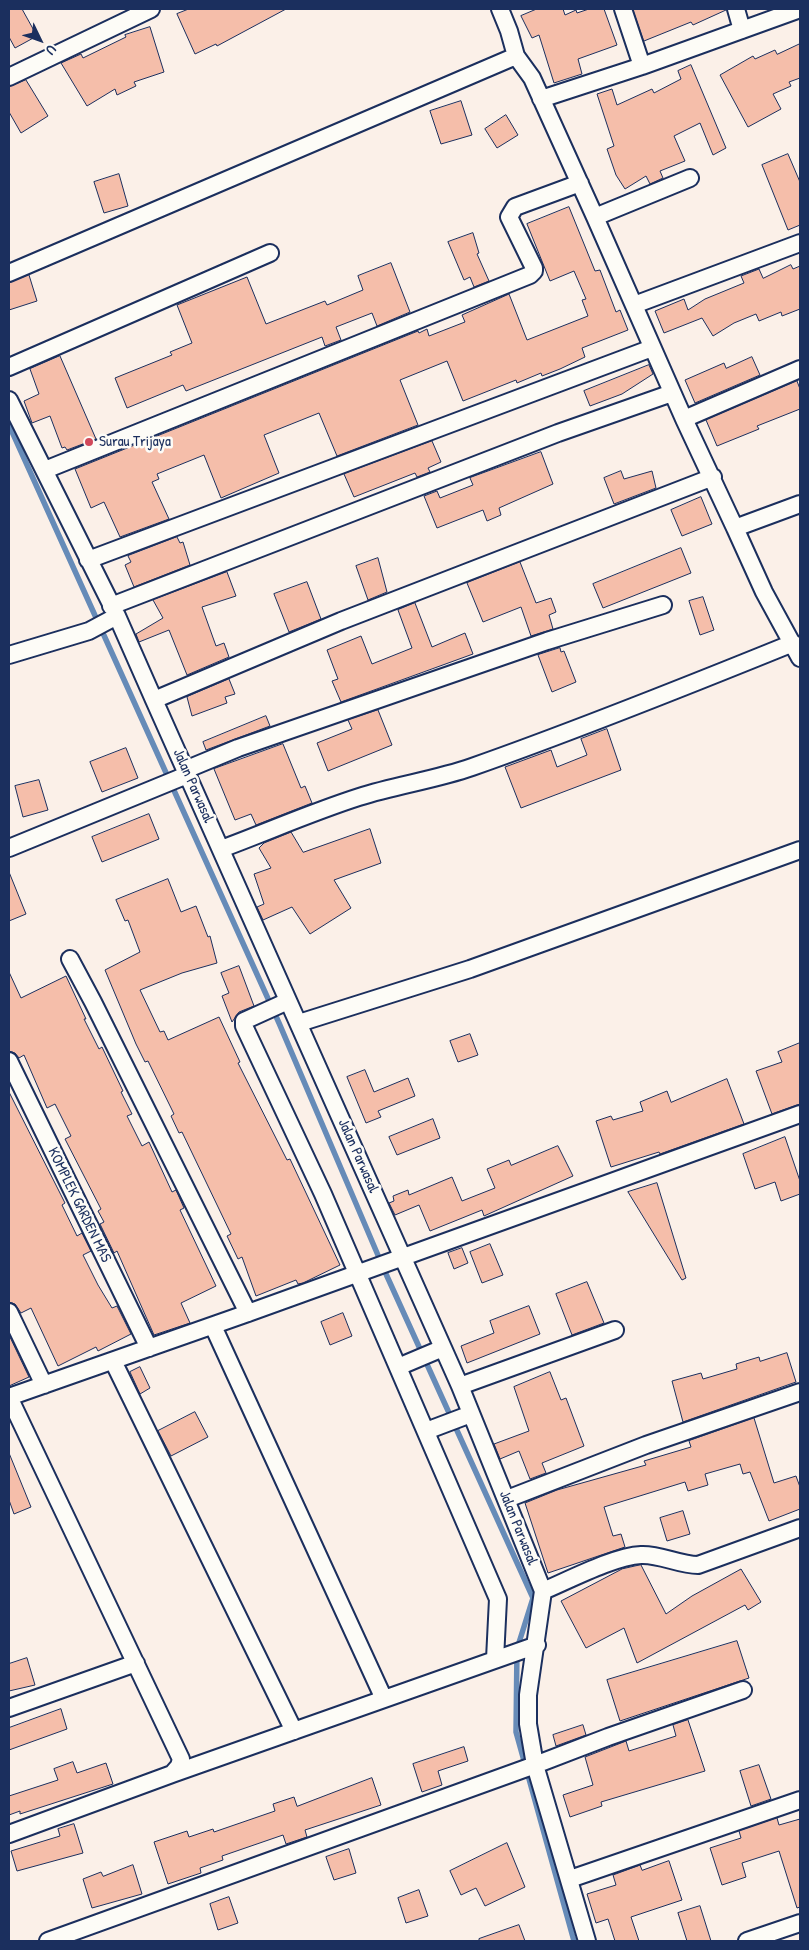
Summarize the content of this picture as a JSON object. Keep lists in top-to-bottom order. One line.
{"streets":{"street":["Jalan Parwasal","KOMPLEK GARDEN MAS"]},"places":["Surau Trijaya"],"north":"bottom right"}
